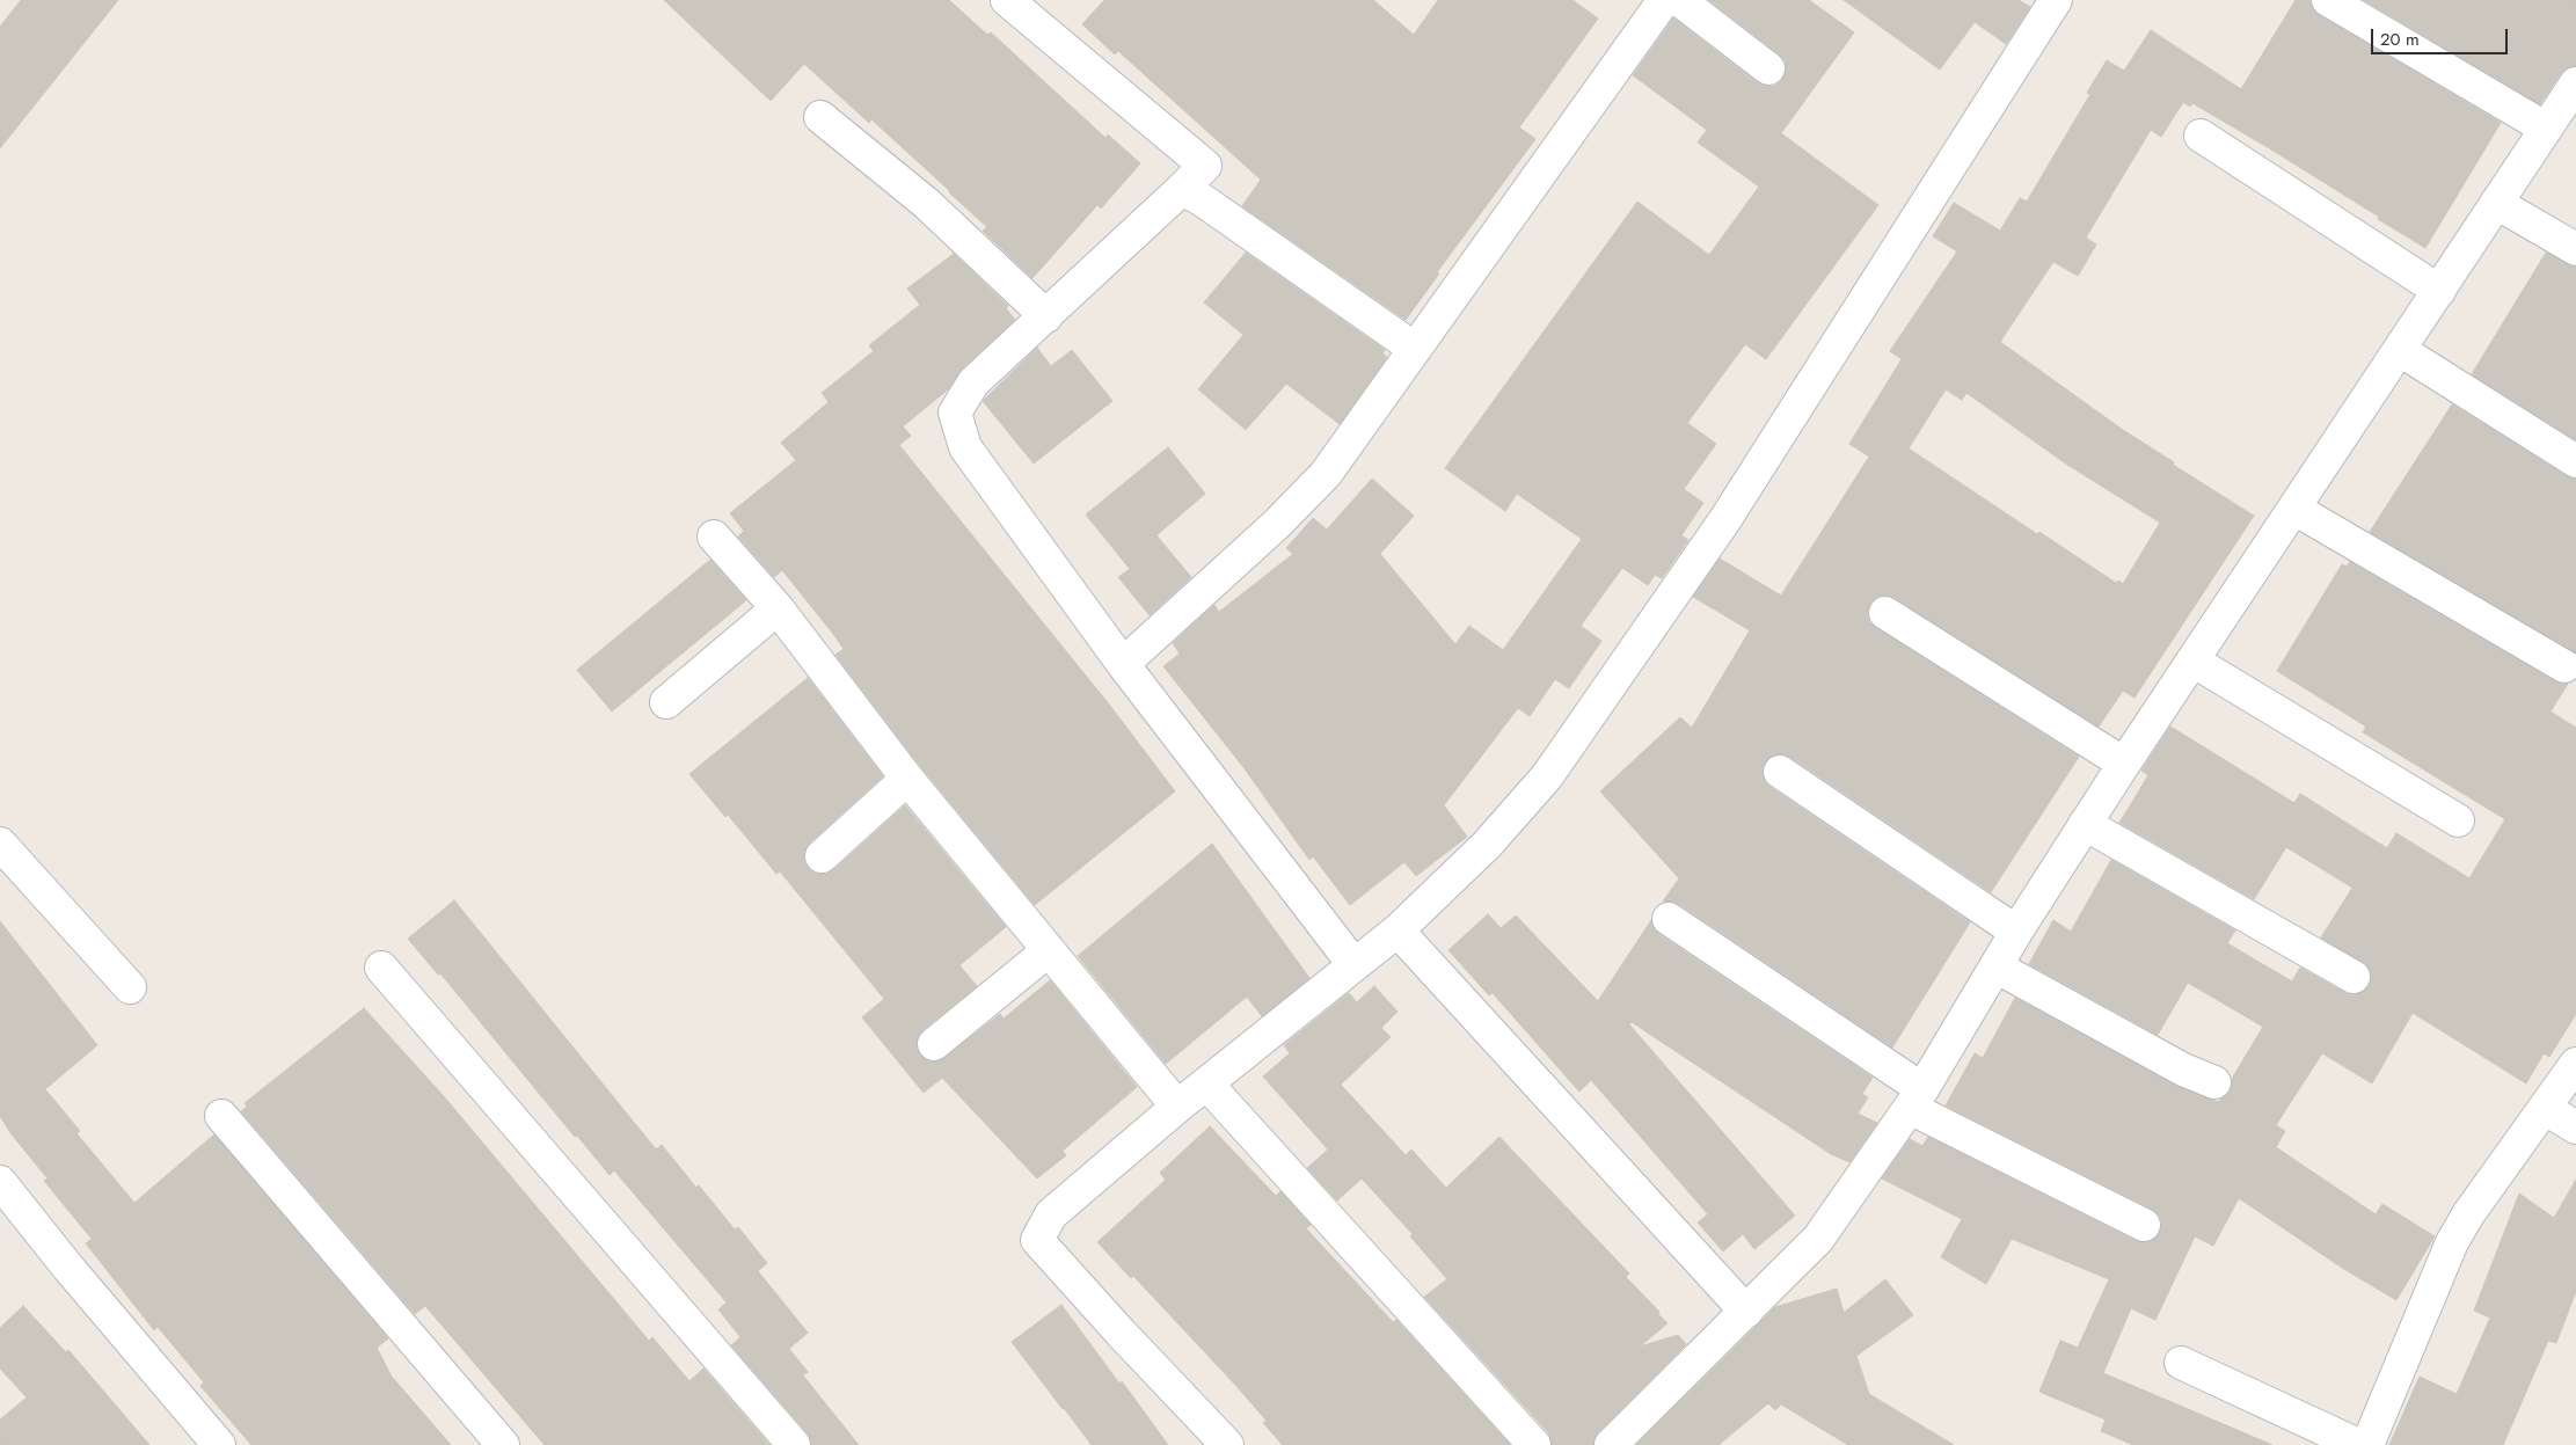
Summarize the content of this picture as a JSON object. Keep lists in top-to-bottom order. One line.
{"scale_bar":"20 m"}
